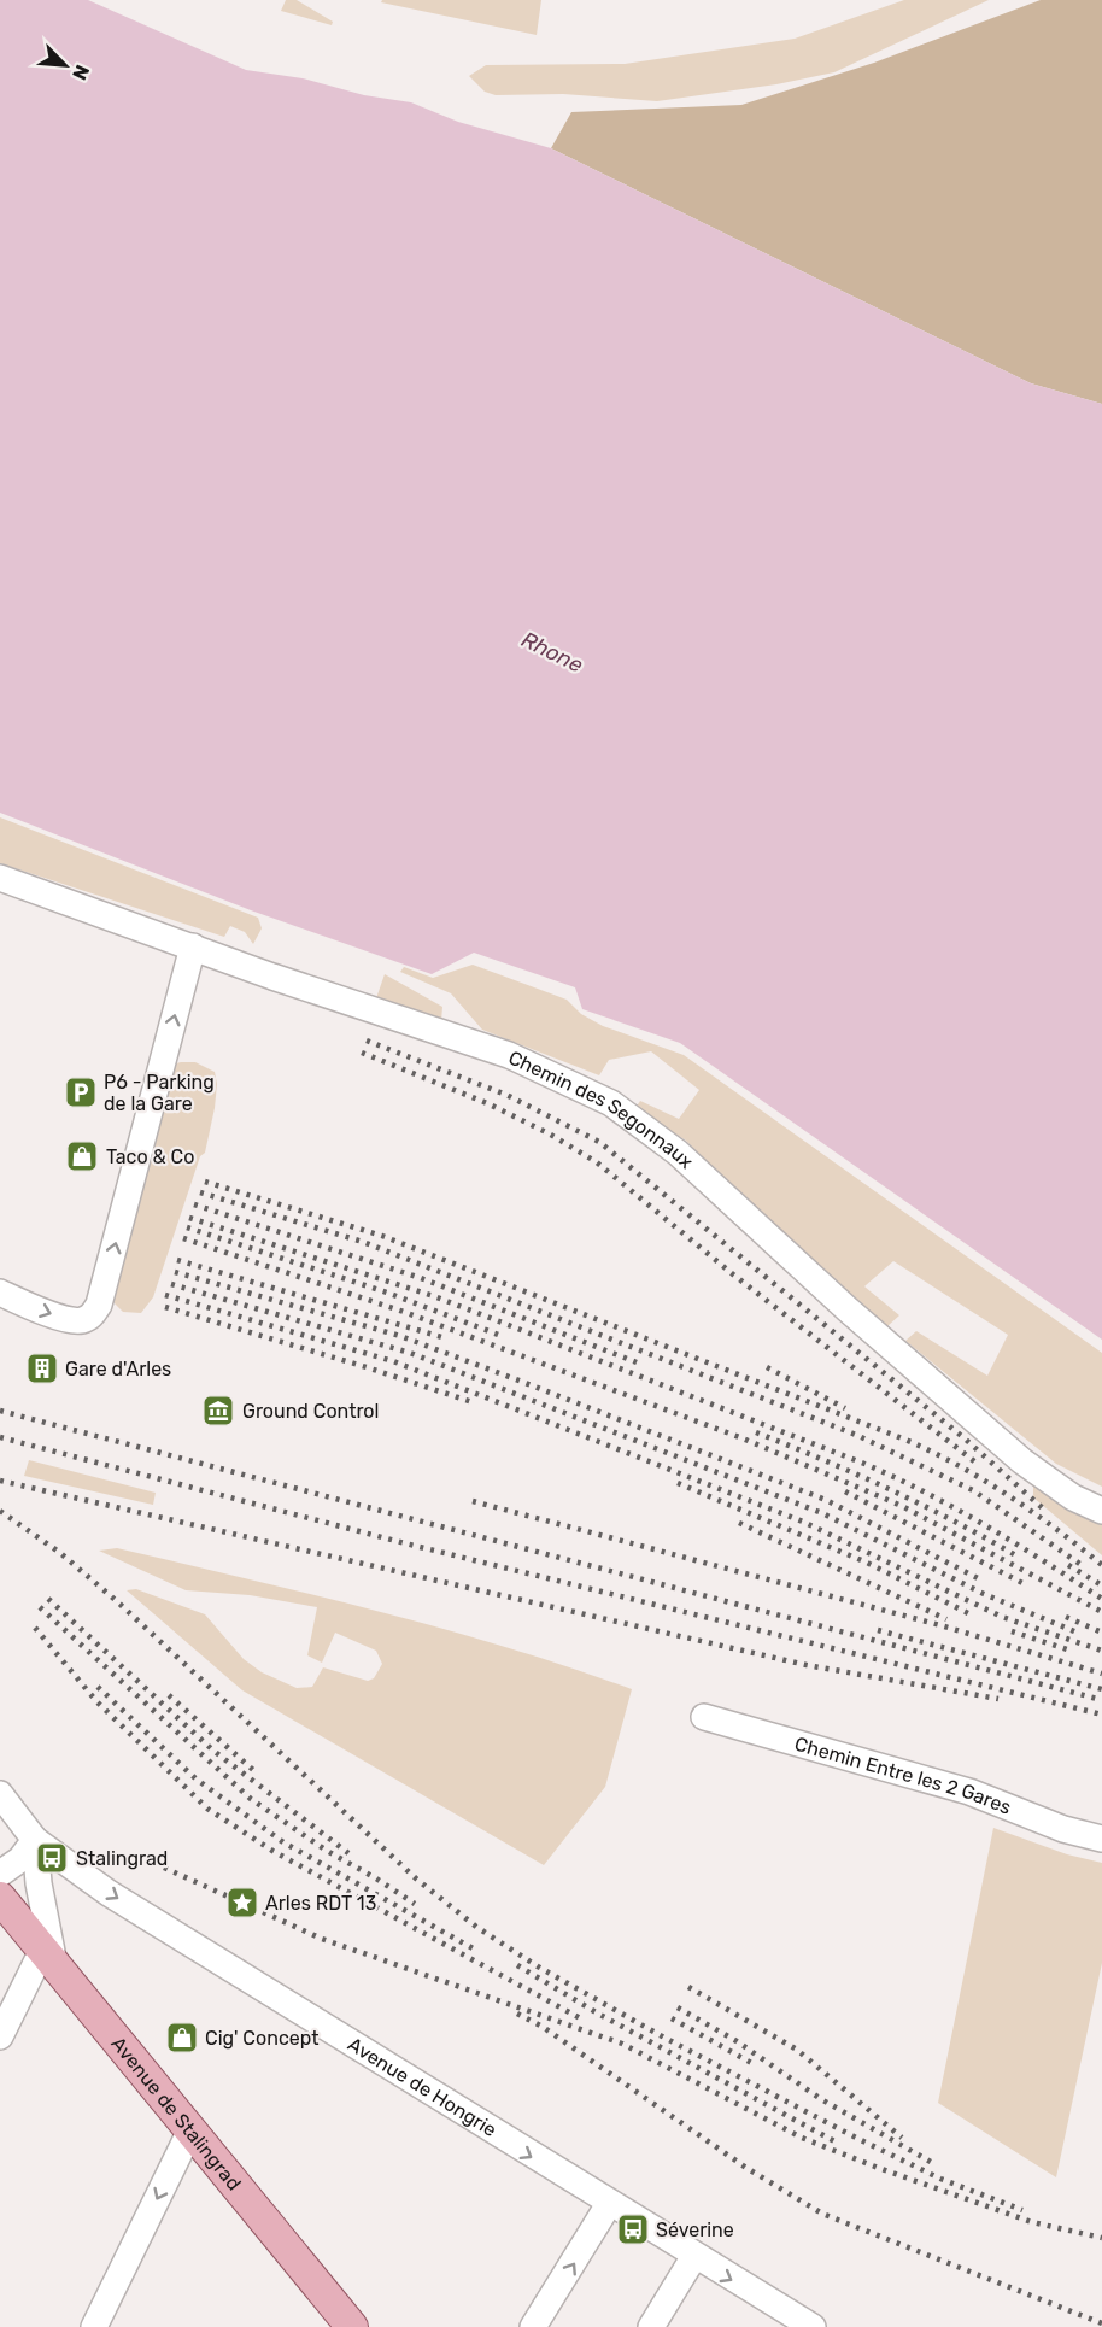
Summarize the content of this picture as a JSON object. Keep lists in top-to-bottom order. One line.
{"streets":{"main road":["Avenue de Stalingrad"],"street":["Chemin des Segonnaux","Chemin Entre les 2 Gares","Avenue de Hongrie"]},"one_way":["Avenue de Hongrie"],"water":["Rhone"],"places":{"parking":["P6 - Parking de la Gare"],"shop":["Taco & Co","Cig' Concept"],"building":["Gare d'Arles"],"museum":["Ground Control"],"bus stop":["Stalingrad","Séverine"],"place":["Arles RDT 13"]},"north":"bottom right"}
